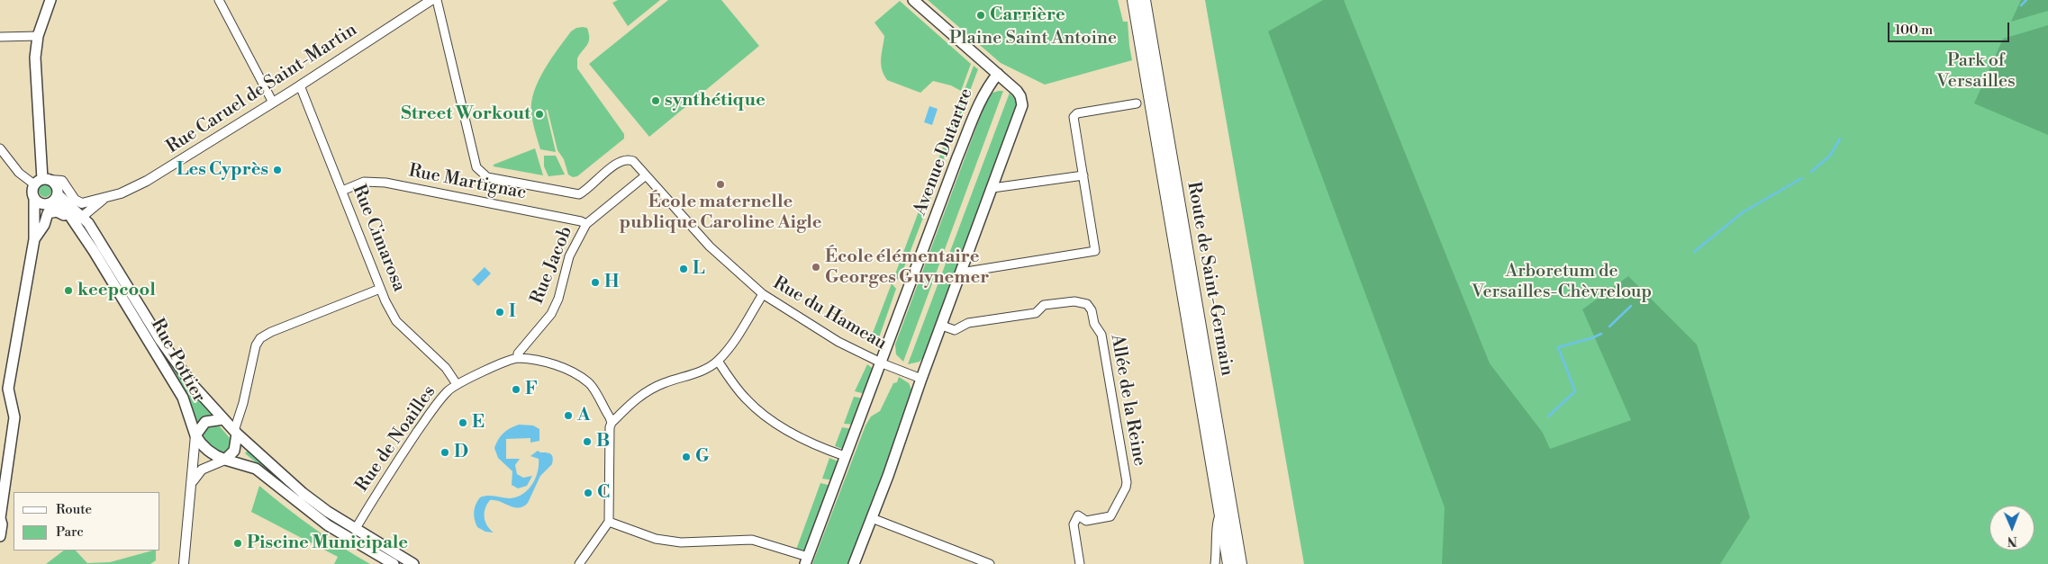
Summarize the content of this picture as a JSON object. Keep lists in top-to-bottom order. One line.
{"streets":{"main road":["Avenue Dutartre","Route de Saint-Germain","Rue Pottier"],"street":["Rue Caruel de Saint-Martin","Rue Martignac","Rue Cimarosa","Rue Jacob","Rue du Hameau","Allée de la Reine","Rue de Noailles"]},"crossings":[["Rue Caruel de Saint-Martin","Rue Cimarosa"],["Rue Caruel de Saint-Martin","Rue Pottier"],["Avenue Dutartre","Rue du Hameau"],["Rue Martignac","Rue Cimarosa"],["Rue Martignac","Rue Jacob"],["Rue Cimarosa","Rue de Noailles"],["Rue Jacob","Rue du Hameau"],["Rue Jacob","Rue de Noailles"]],"parks":["Plaine Saint Antoine","Park of Versailles","Arboretum de Versailles-Chèvreloup"],"places":["Carrière","synthétique","Street Workout","Les Cyprès","École maternelle publique Caroline Aigle","École élémentaire Georges Guynemer","L","H","keepcool","I","F","A","E","B","D","G","C","Piscine Municipale"],"legend":["Route","Parc"],"scale_bar":"100 m","north":"bottom"}
